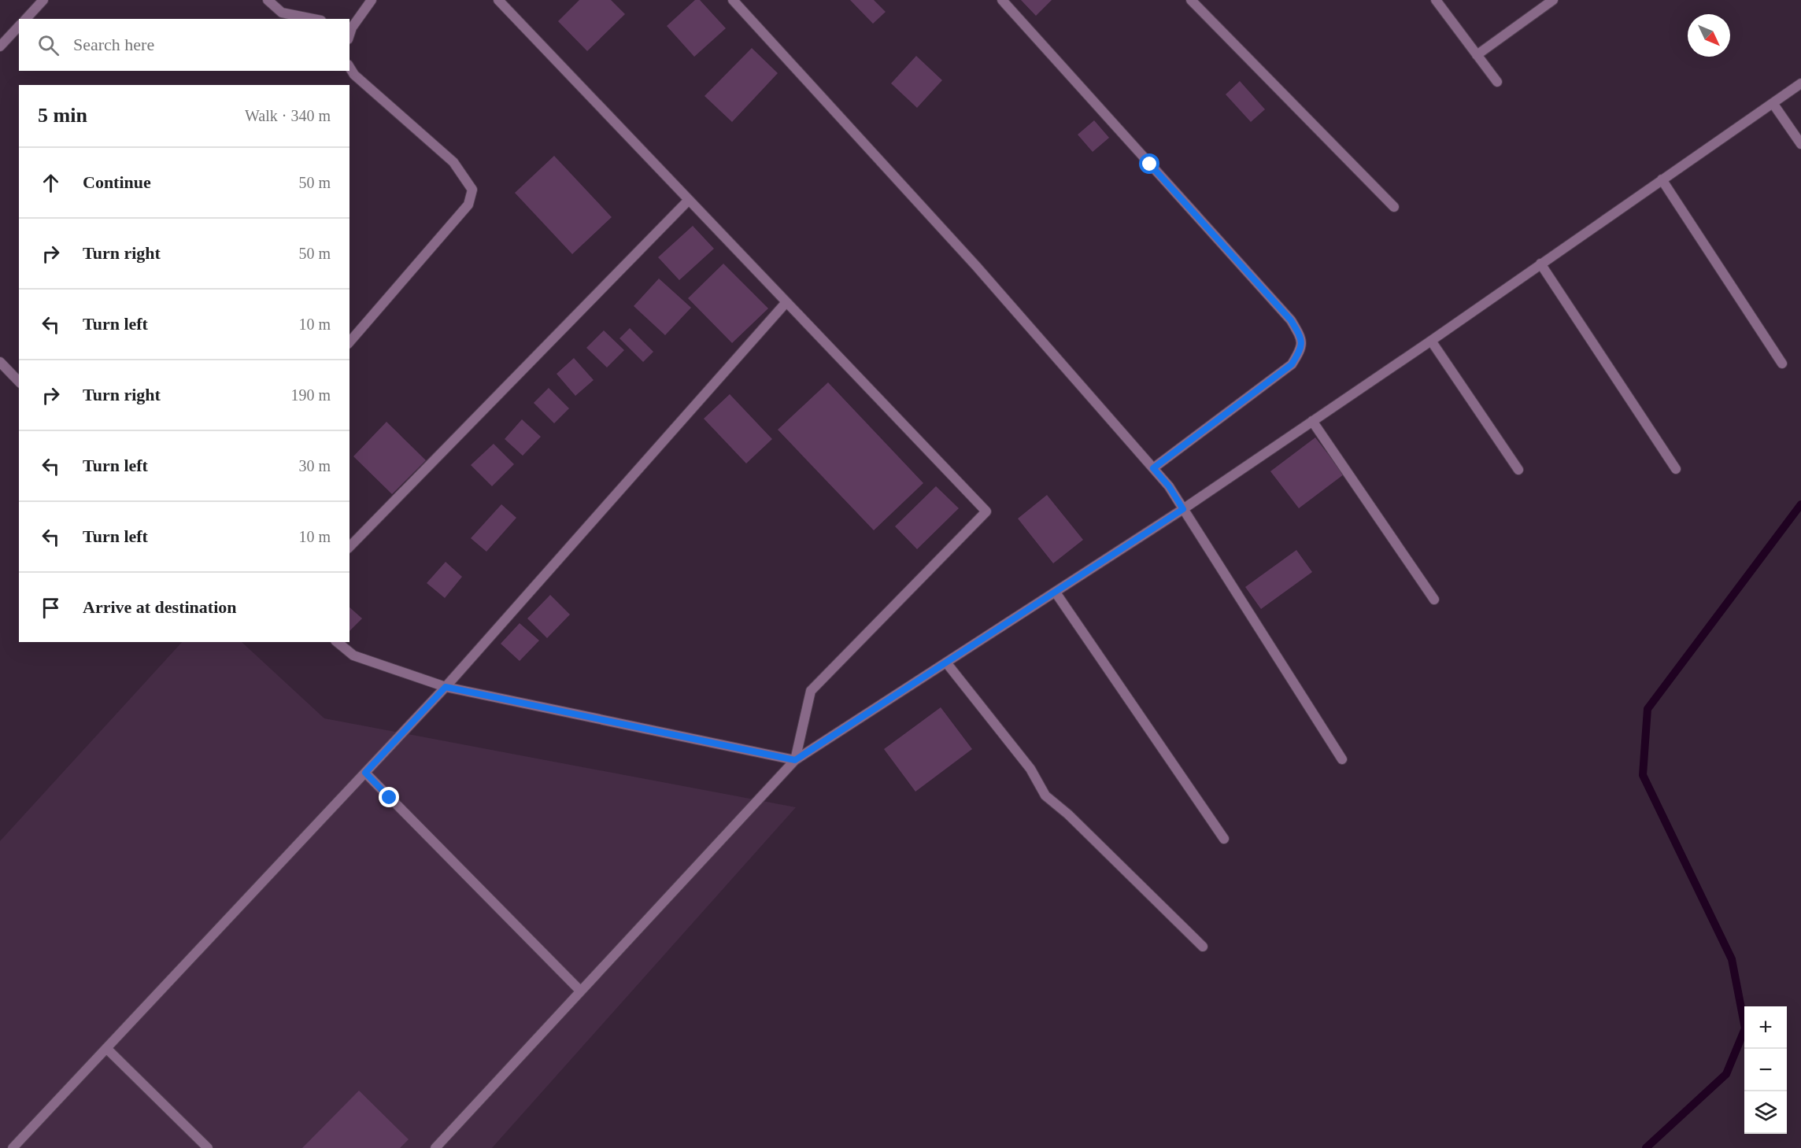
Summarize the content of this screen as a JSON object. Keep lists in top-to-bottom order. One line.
{"north":"bottom right","page":{"search":"Search here","heading":["5 min","Walk · 340 m"],"list":[["Continue","50 m"],["Turn right","50 m"],["Turn left","10 m"],["Turn right","190 m"],["Turn left","30 m"],["Turn left","10 m"],"Arrive at destination"],"map_buttons":["+","−"]}}
